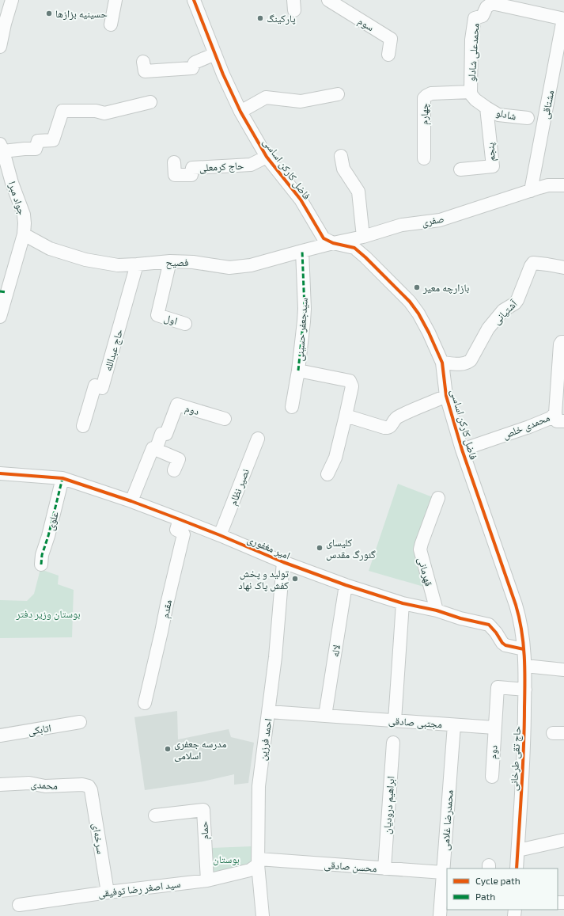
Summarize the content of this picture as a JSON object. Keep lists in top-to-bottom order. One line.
{"streets":{"street":["سوم","محمدعلی شادلو","مشتاقی","چهارم","شادلو","پنجم","حاج کرمعلی","فاضل کارکن اساسی","جواد مبرا","صفری","فصیح","آشتیانی","اول","سیدجعفر حسینی","حاج عبدالله","دوم","محمدی خلص","نصیر نظام","علوی","امیر مغفوری","قهرمانی","مقدم","لاله","مجتبی صادقی","اتابکی","احمد فرزین","حاج تقی طرخانی","محمدی","ابراهیم درودیان","محمدرضا غلامی","حمام","سرخه‌ای","محسن صادقی","سید اصغر رضا توفیقی"]},"crossings":[["محمدعلی شادلو","چهارم"],["محمدعلی شادلو","شادلو"],["محمدعلی شادلو","پنجم"],["مشتاقی","صفری"],["شادلو","پنجم"],["حاج کرمعلی","فاضل کارکن اساسی"],["فاضل کارکن اساسی","صفری"],["فاضل کارکن اساسی","فصیح"],["فاضل کارکن اساسی","آشتیانی"],["فاضل کارکن اساسی","محمدی خلص"],["فاضل کارکن اساسی","امیر مغفوری"],["فاضل کارکن اساسی","حاج تقی طرخانی"],["جواد مبرا","فصیح"],["صفری","فصیح"],["فصیح","اول"],["فصیح","سیدجعفر حسینی"],["فصیح","حاج عبدالله"],["دوم","مجتبی صادقی"],["نصیر نظام","امیر مغفوری"],["علوی","امیر مغفوری"],["امیر مغفوری","قهرمانی"],["امیر مغفوری","مقدم"],["امیر مغفوری","لاله"],["امیر مغفوری","احمد فرزین"],["امیر مغفوری","حاج تقی طرخانی"],["لاله","مجتبی صادقی"],["مجتبی صادقی","احمد فرزین"],["مجتبی صادقی","محمدرضا غلامی"],["احمد فرزین","محسن صادقی"],["احمد فرزین","سید اصغر رضا توفیقی"],["محمدی","سرخه‌ای"],["ابراهیم درودیان","محسن صادقی"],["محمدرضا غلامی","محسن صادقی"],["حمام","سید اصغر رضا توفیقی"],["سرخه‌ای","سید اصغر رضا توفیقی"],["محسن صادقی","سید اصغر رضا توفیقی"]],"parks":["بوستان وزیر دفتر","بوستان"],"places":["حسینیه بزازها","پارکینگ","بازارچه معیر","کلیسای گئورگ مقدس","تولید و پخش کفش پاک نهاد","مدرسه جعفری اسلامی"],"legend":["Cycle path","Path"]}
